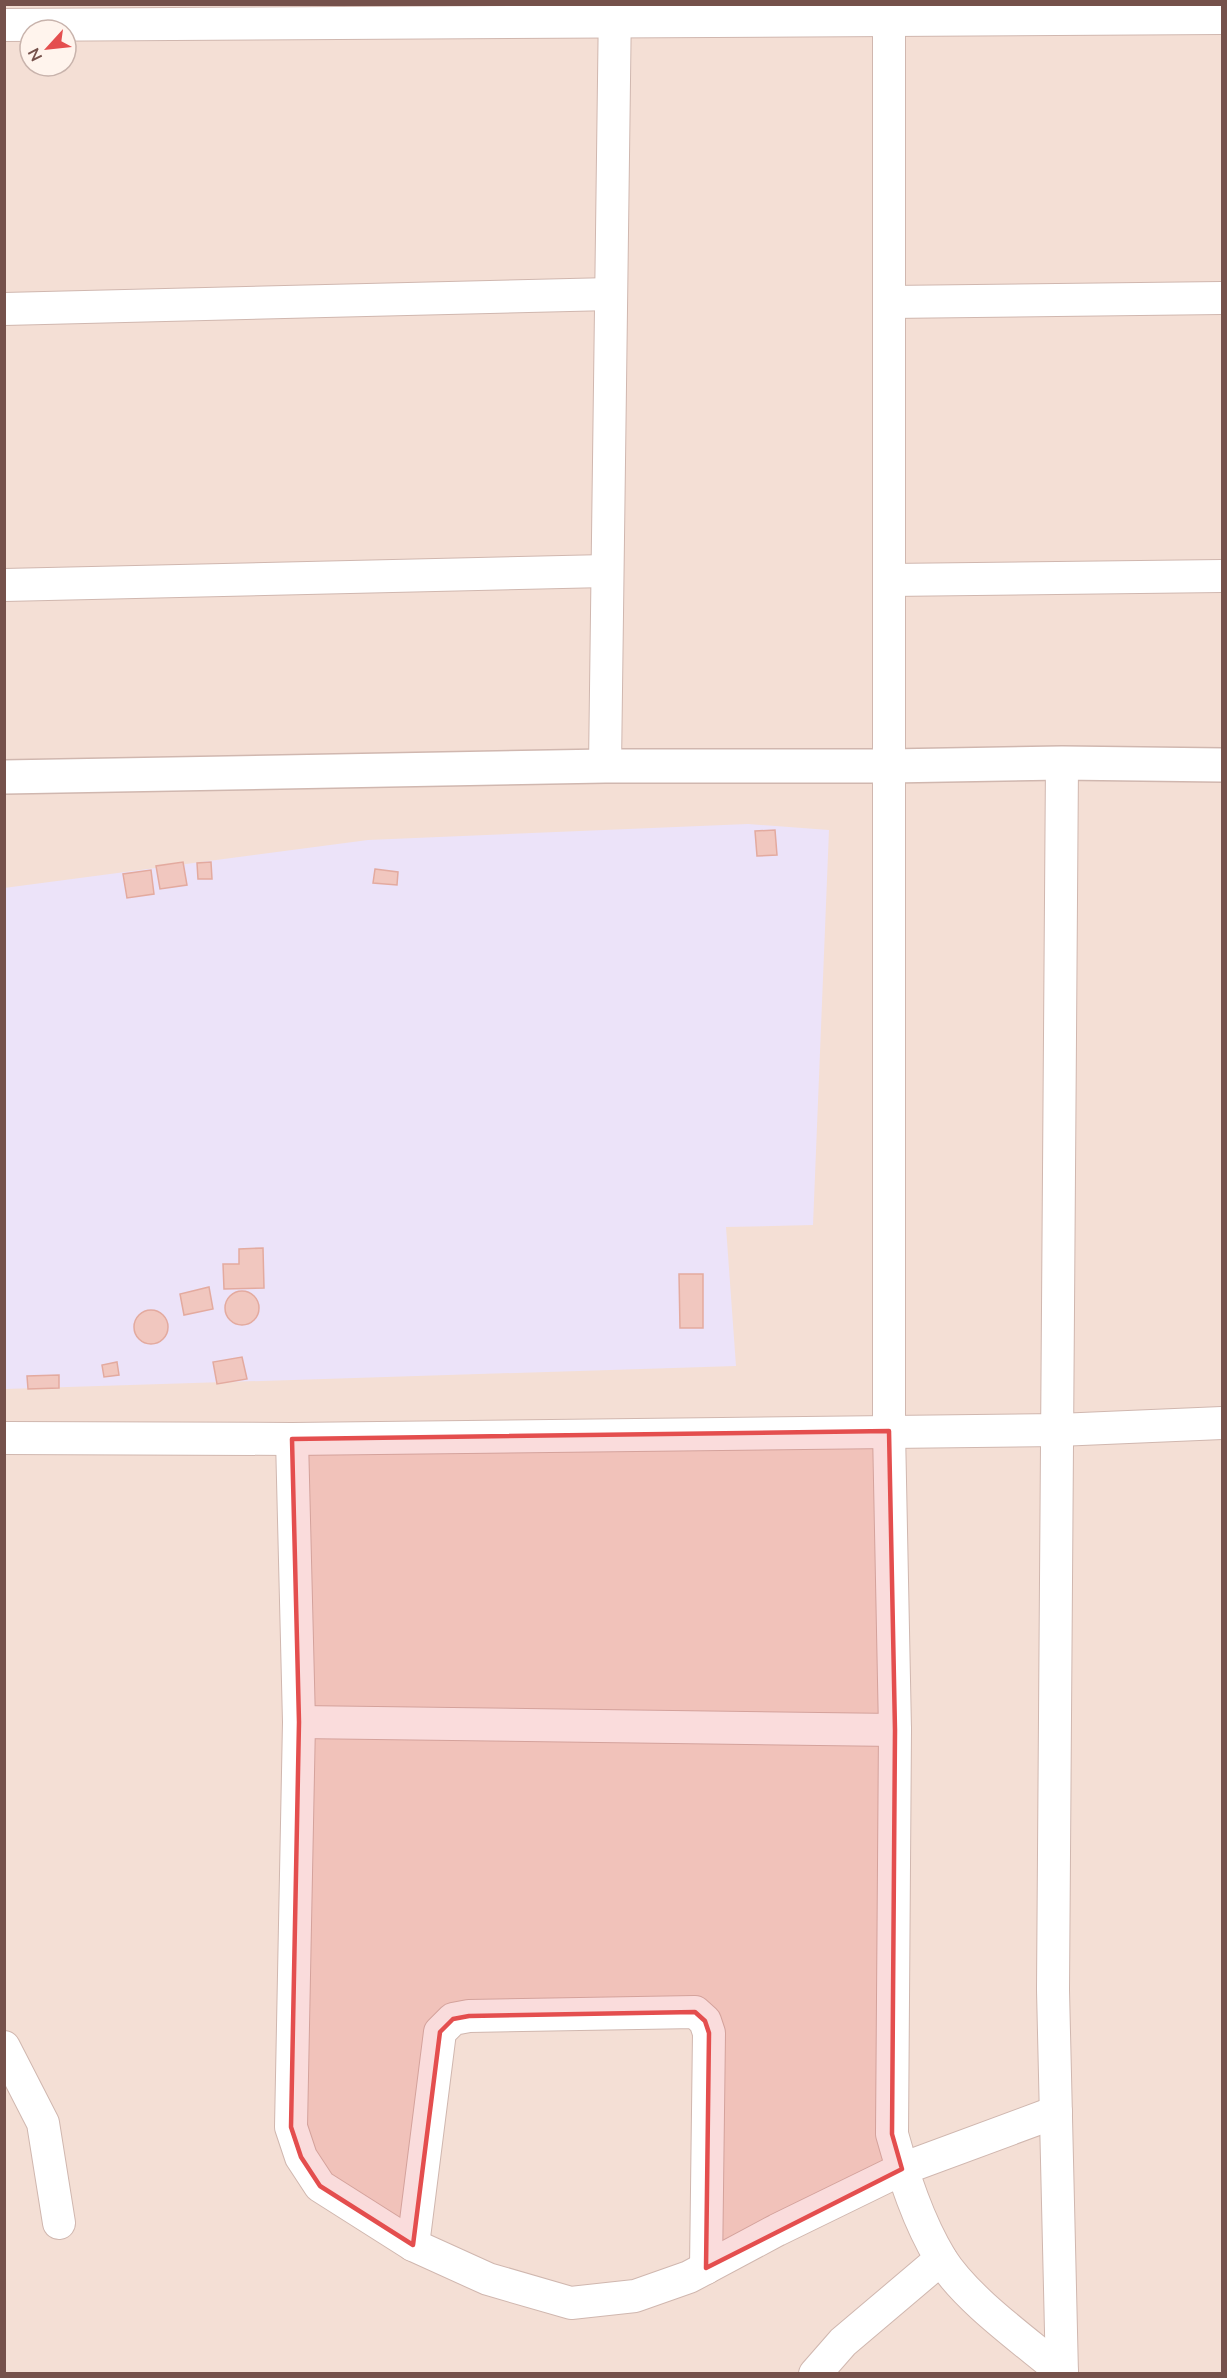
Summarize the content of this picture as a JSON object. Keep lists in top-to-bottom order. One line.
{"north":"bottom left"}
